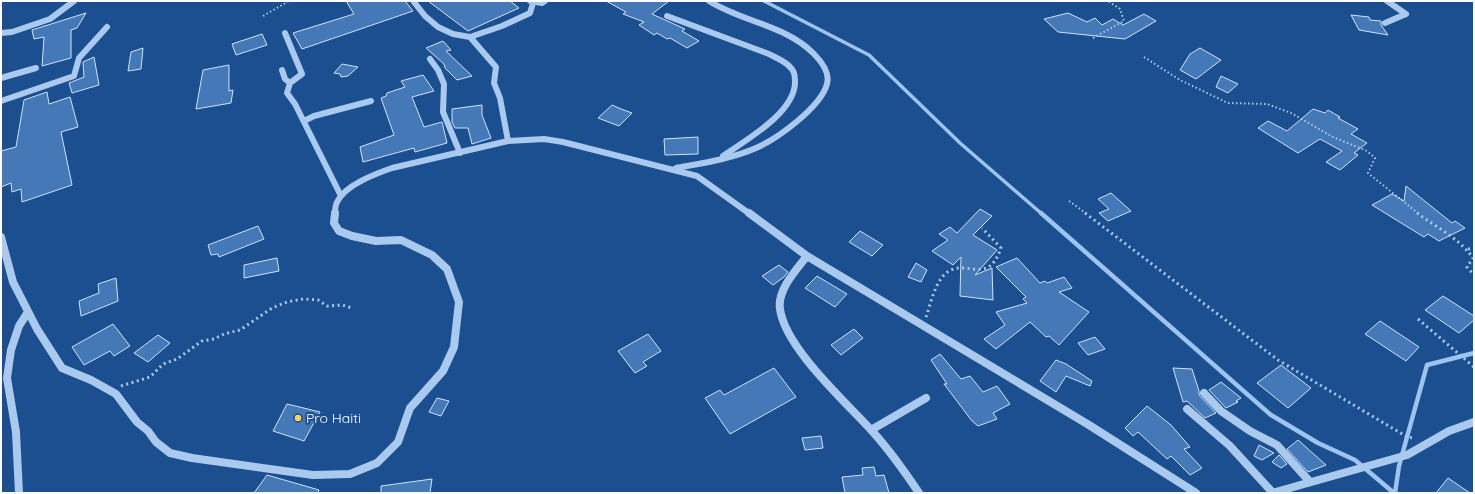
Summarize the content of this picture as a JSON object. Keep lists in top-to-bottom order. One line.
{"places":["Pro Haiti"]}
